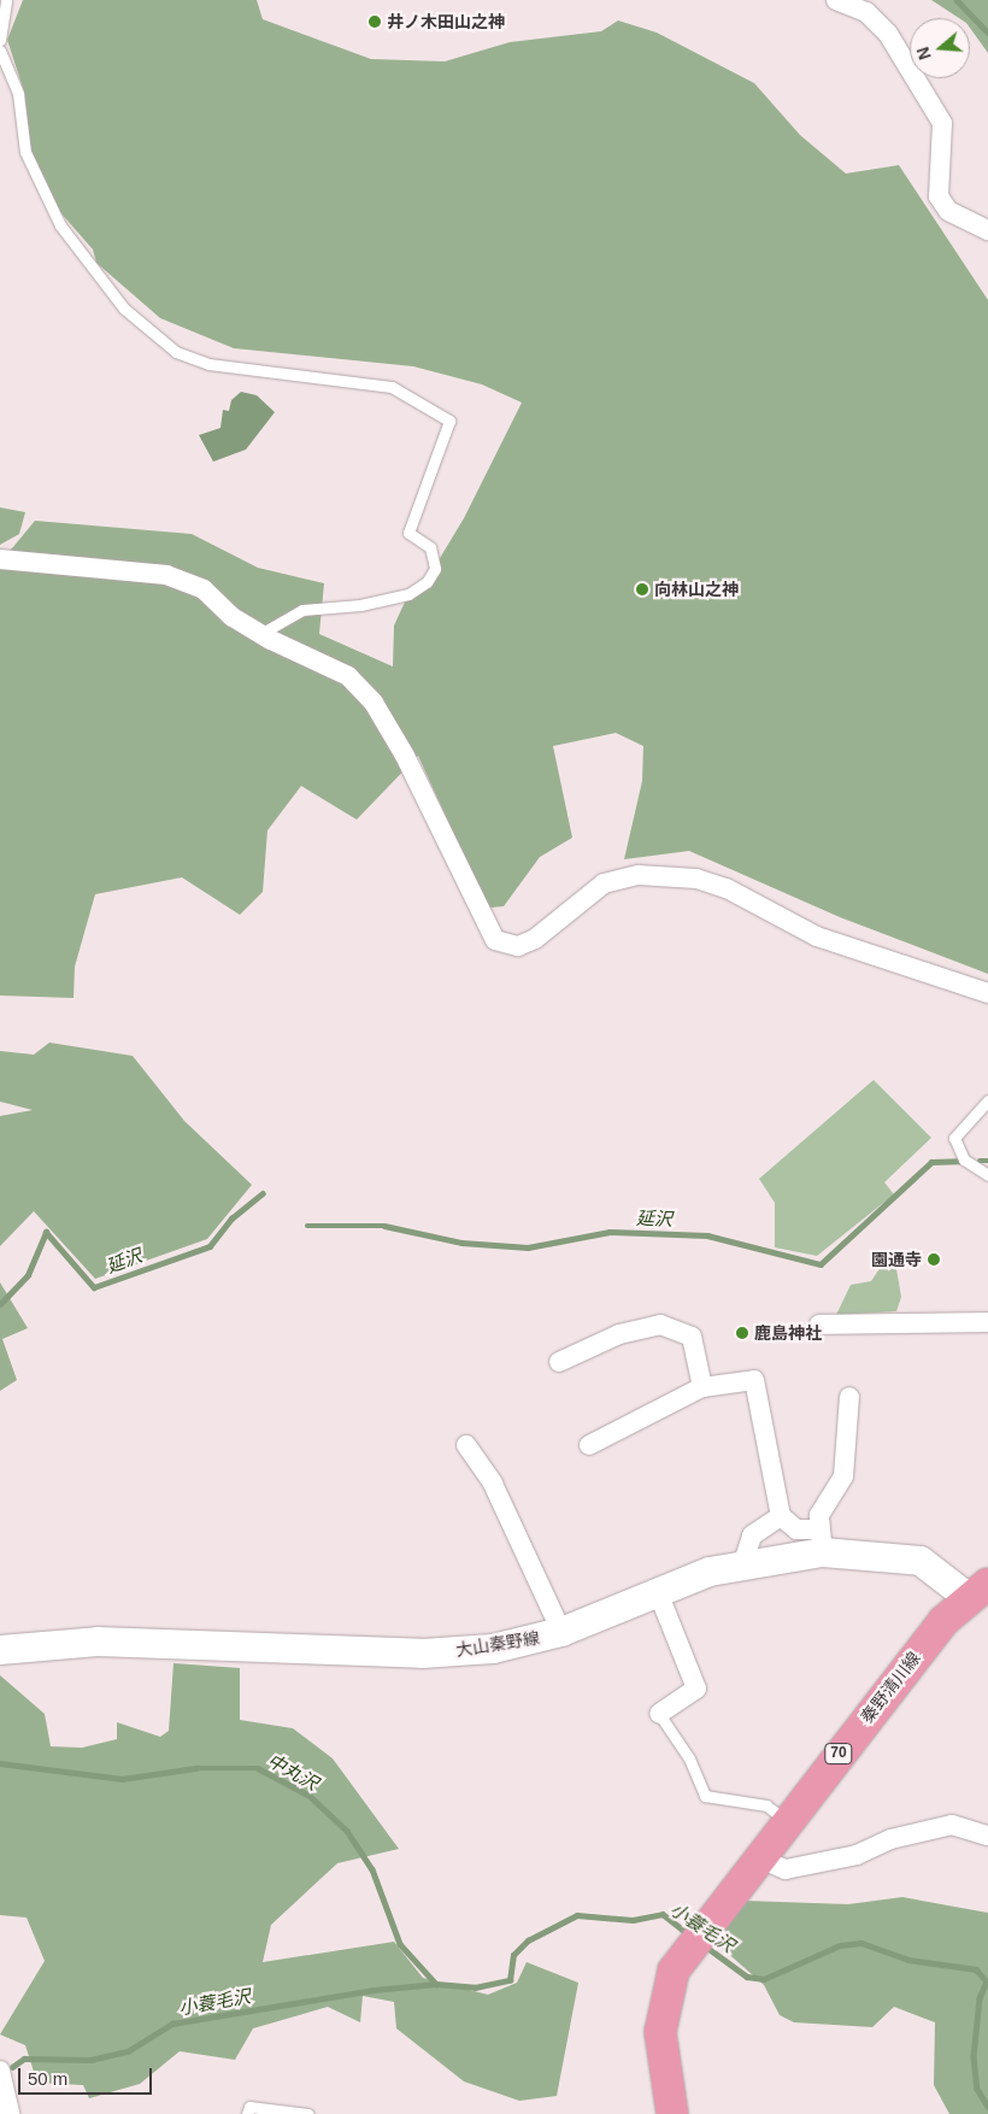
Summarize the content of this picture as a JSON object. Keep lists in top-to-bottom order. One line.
{"streets":{"main road":["大山秦野線","秦野清川線","70"]},"crossings":[["大山秦野線","秦野清川線"]],"water":["延沢","中丸沢","小蓑毛沢"],"places":["井ノ木田山之神","向林山之神","園通寺","鹿島神社"],"scale_bar":"50 m","north":"left"}
